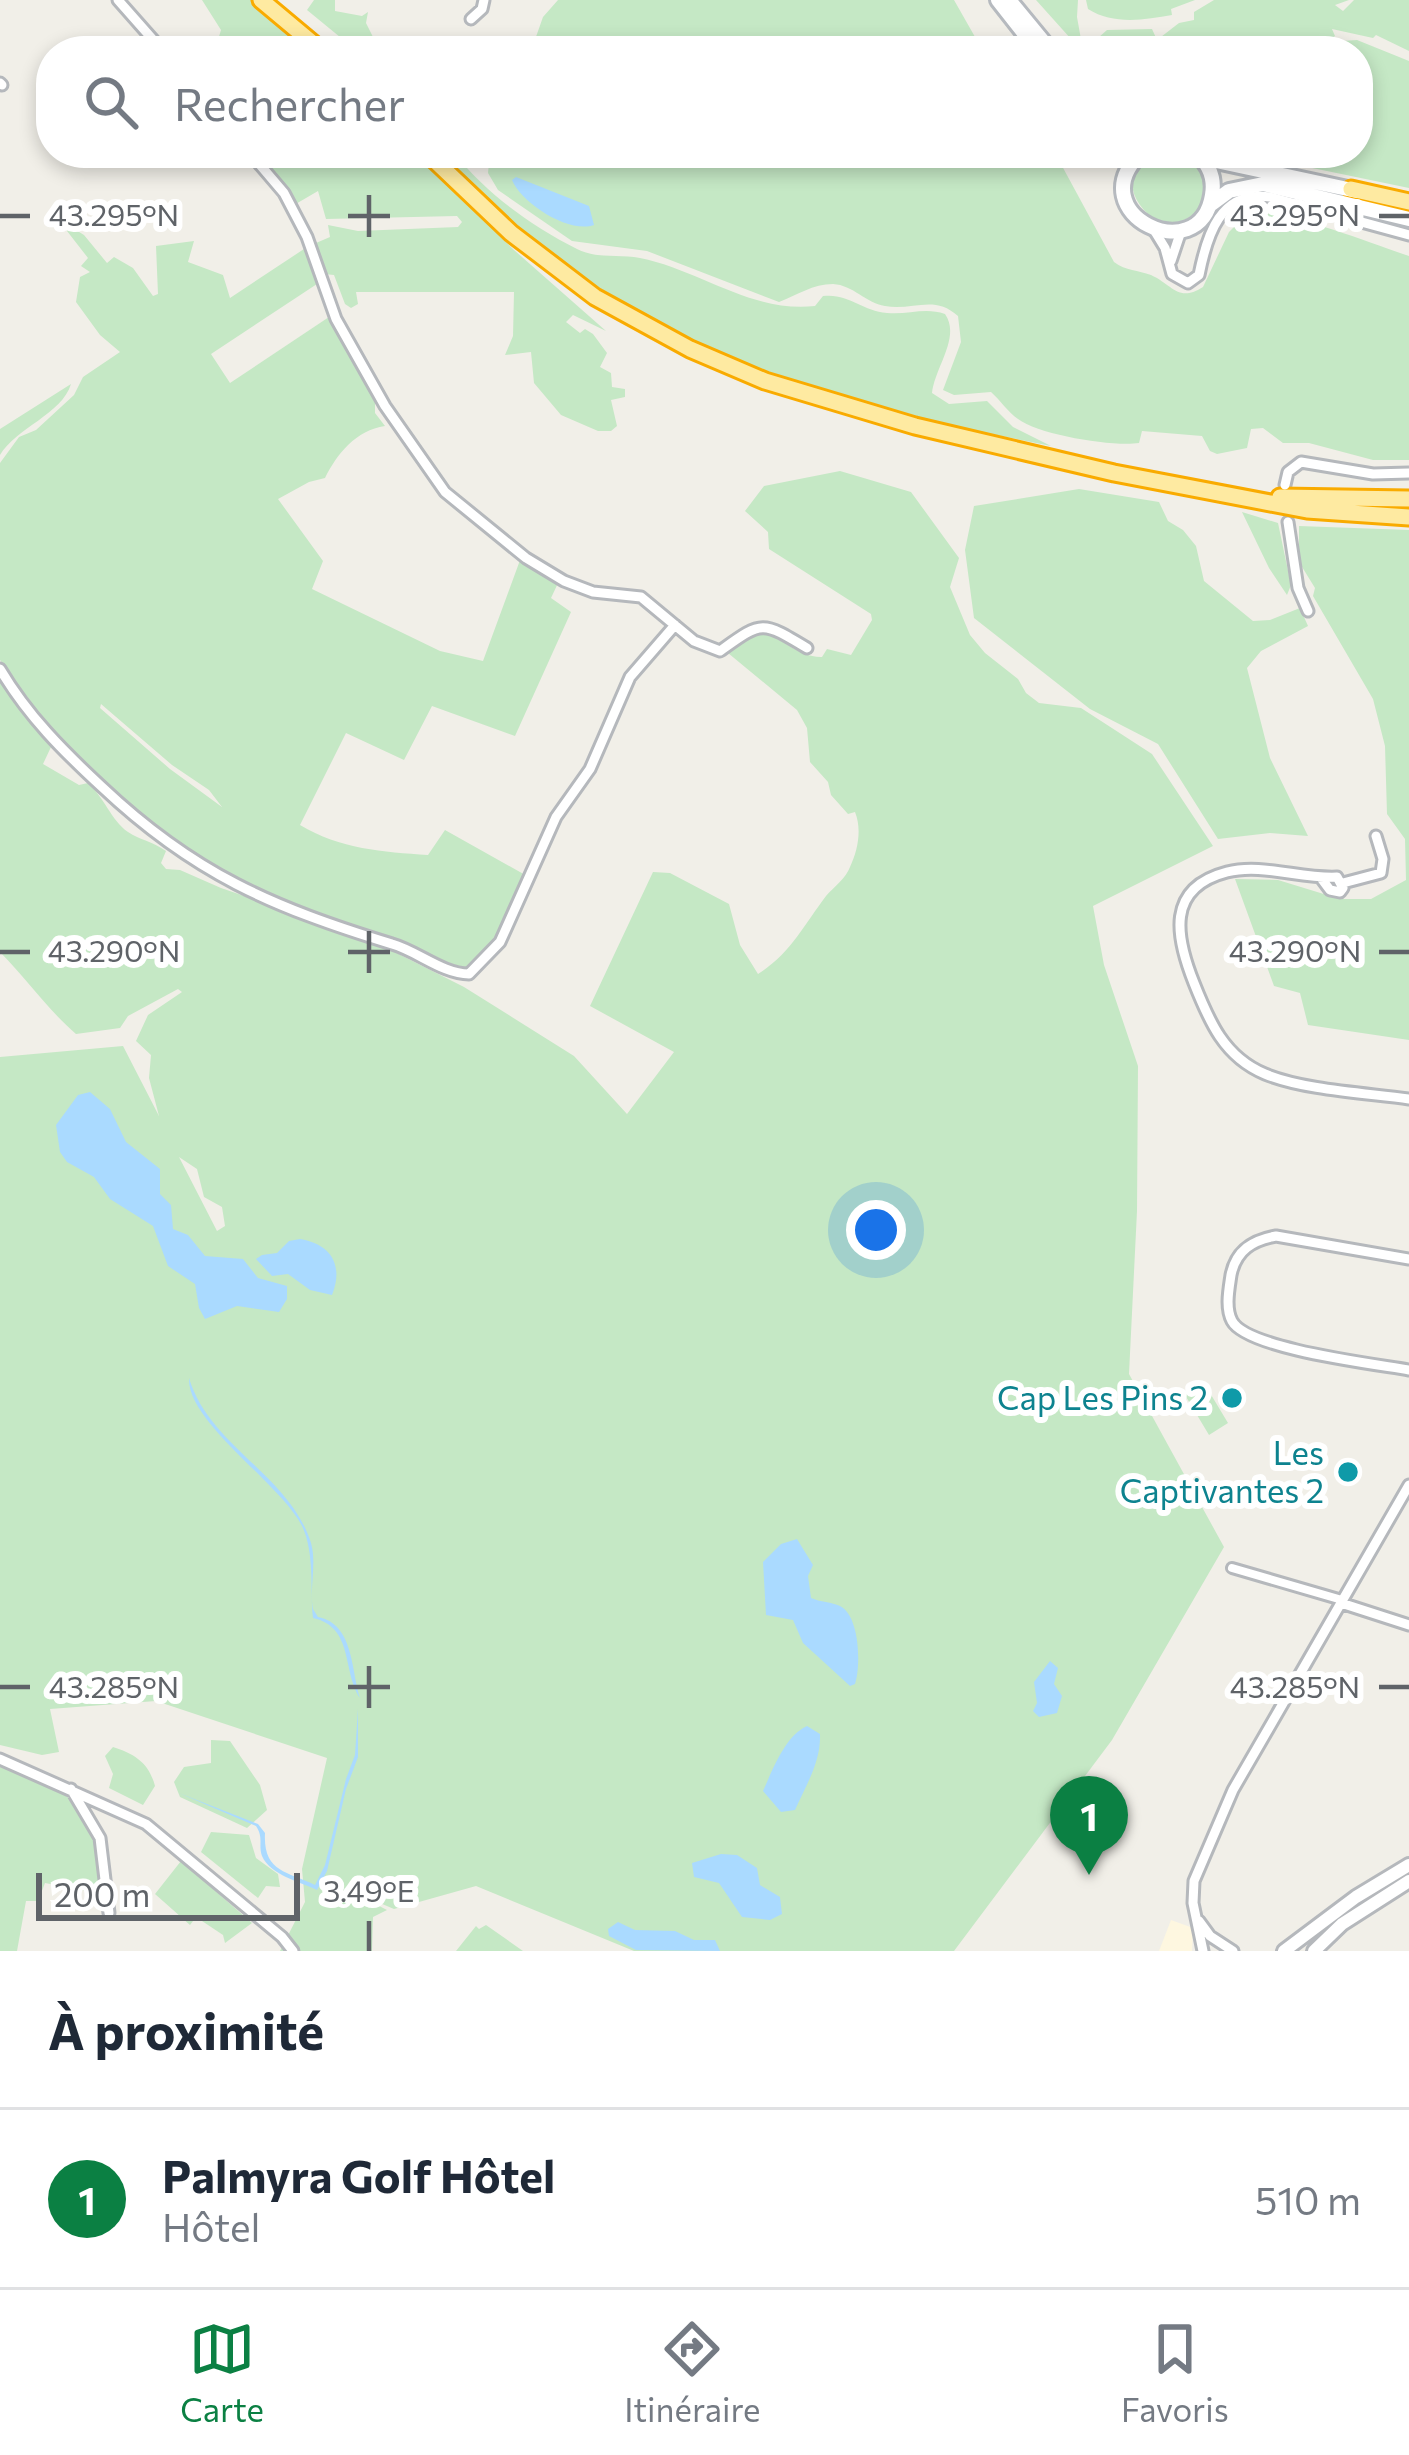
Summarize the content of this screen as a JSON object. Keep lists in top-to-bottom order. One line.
{"places":["Cap Les Pins 2","Les Captivantes 2"],"scale_bar":"200 m","page":{"search":"Rechercher","pins":"1","scale":"200 m","heading":"À proximité","list":[{"mark":"1","name":"Palmyra Golf Hôtel","note":"Hôtel","value":"510 m"}],"nav":["Carte","Itinéraire","Favoris"]},"coordinates":["43.295°N","43.290°N","43.285°N","3.49°E"]}
